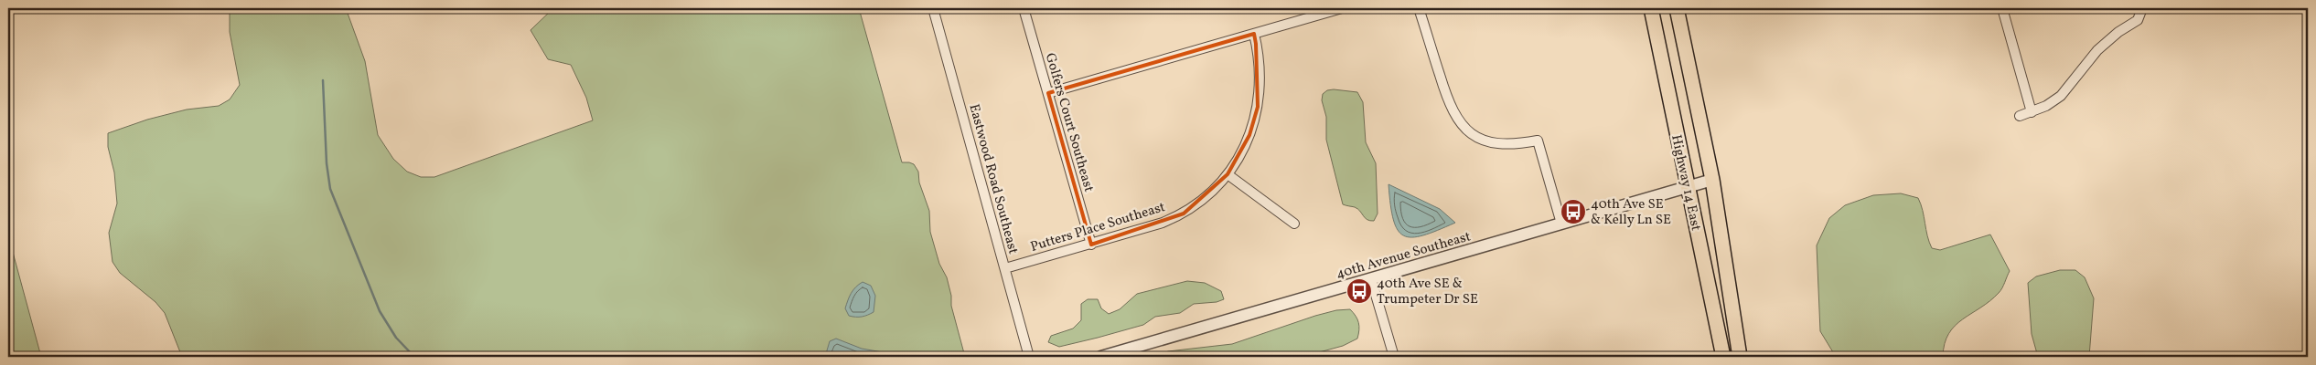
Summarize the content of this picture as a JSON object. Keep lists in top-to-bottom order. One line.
{"streets":{"main road":["Highway 14 East"],"street":["Golfers Court Southeast","Eastwood Road Southeast","Putters Place Southeast","40th Avenue Southeast"]},"crossings":[["Golfers Court Southeast","Putters Place Southeast"],["Eastwood Road Southeast","Putters Place Southeast"],["Highway 14 East","40th Avenue Southeast"]],"places":{"bus stop":["40th Ave SE & Kelly Ln SE","40th Ave SE & Trumpeter Dr SE"]}}
